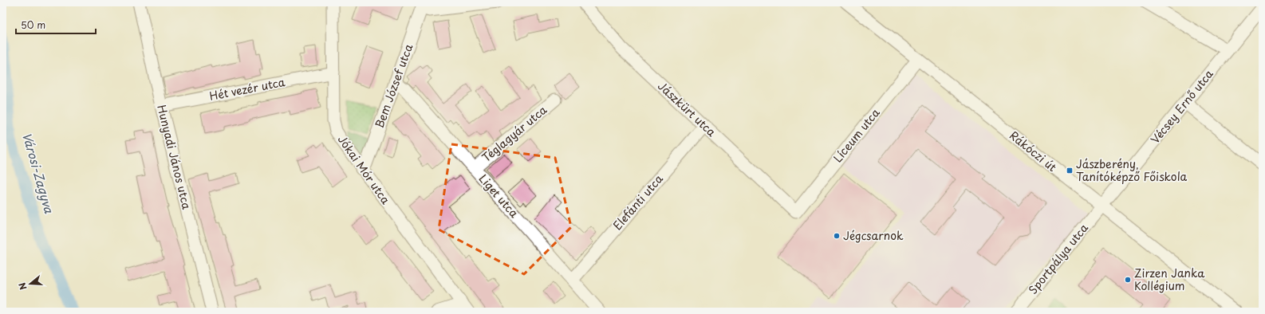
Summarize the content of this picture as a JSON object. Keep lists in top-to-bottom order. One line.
{"streets":{"street":["Bem József utca","Hét vezér utca","Vécsey Ernő utca","Jászkürt utca","Téglagyár utca","Líceum utca","Rákóczi út","Hunyadi János utca","Jókai Mór utca","Liget utca","Elefánti utca","Sportpálya utca"]},"crossings":[["Bem József utca","Jókai Mór utca"],["Bem József utca","Liget utca"],["Hét vezér utca","Hunyadi János utca"],["Hét vezér utca","Jókai Mór utca"],["Vécsey Ernő utca","Rákóczi út"],["Vécsey Ernő utca","Sportpálya utca"],["Jászkürt utca","Líceum utca"],["Jászkürt utca","Elefánti utca"],["Téglagyár utca","Liget utca"],["Líceum utca","Rákóczi út"],["Rákóczi út","Sportpálya utca"],["Liget utca","Elefánti utca"]],"water":["Városi-Zagyva"],"places":{"transit":["Jászberény, Tanítóképző Főiskola"],"other":["Jégcsarnok","Zirzen Janka Kollégium"]},"scale_bar":"50 m","north":"left"}
